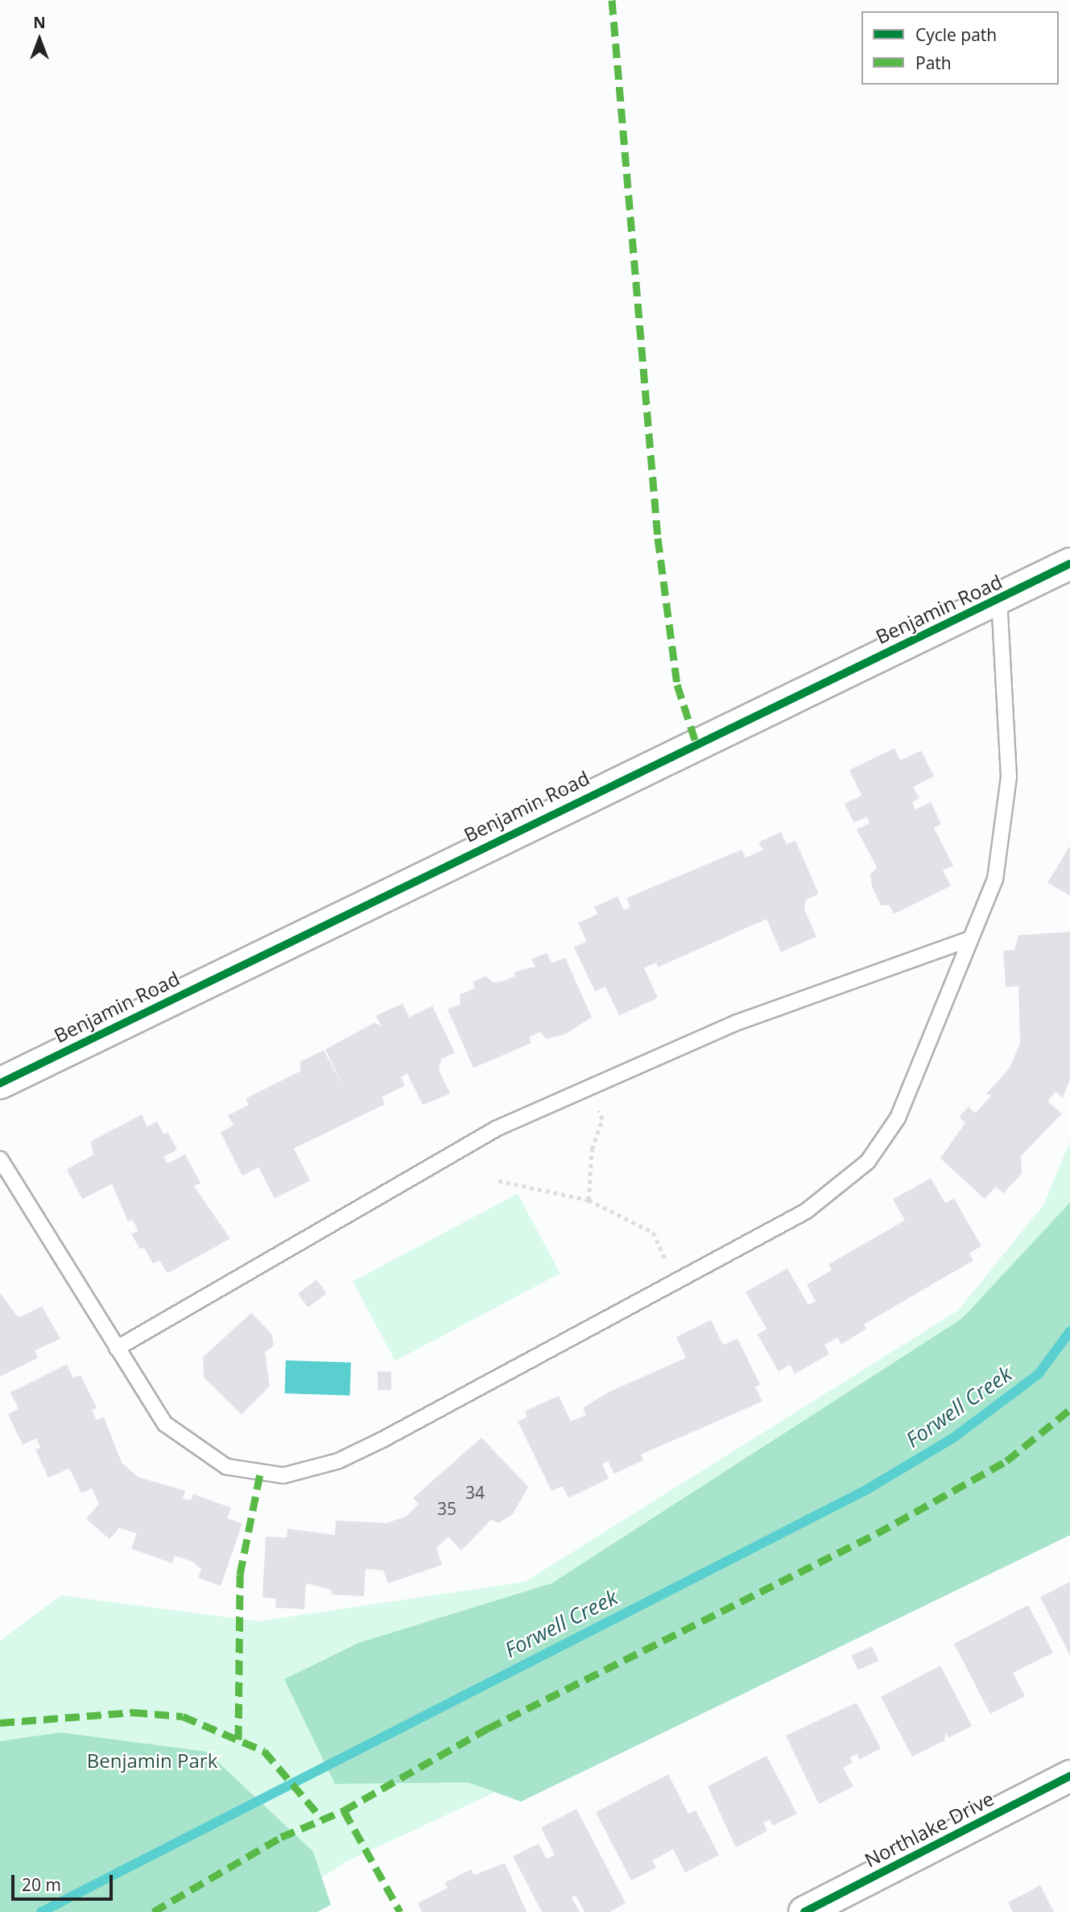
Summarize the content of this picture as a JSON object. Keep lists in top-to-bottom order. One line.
{"streets":{"street":["Benjamin Road","Northlake Drive"]},"water":["Forwell Creek"],"parks":["Benjamin Park"],"house_numbers":["34","35"],"legend":["Cycle path","Path"],"scale_bar":"20 m","north":"top"}
